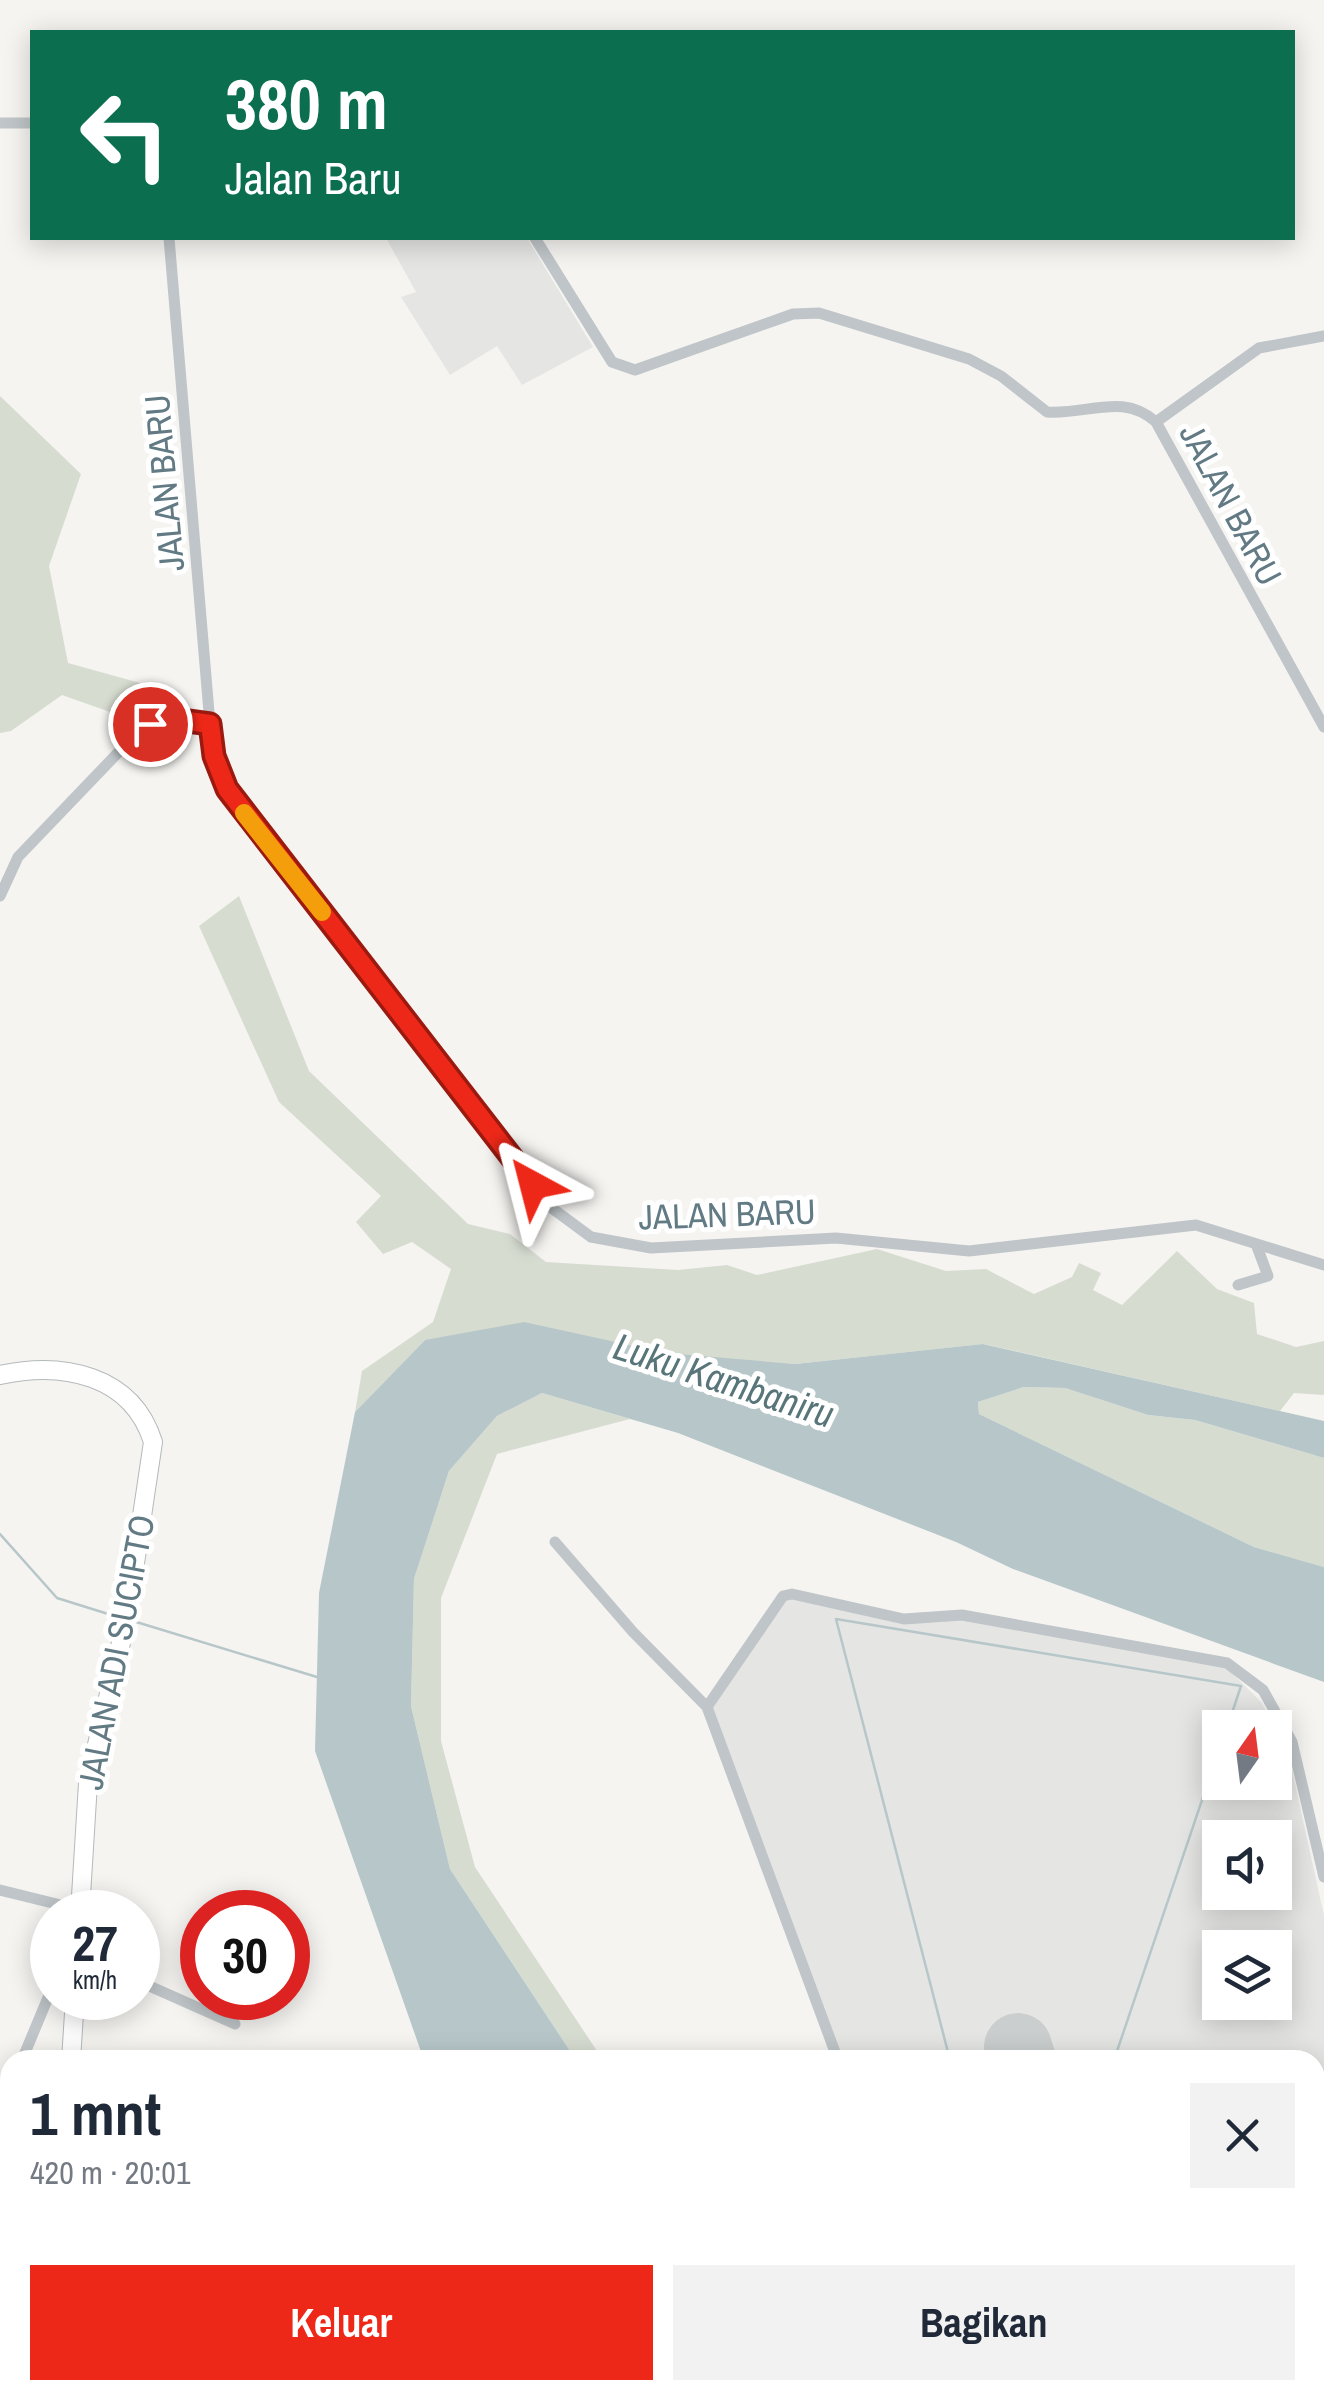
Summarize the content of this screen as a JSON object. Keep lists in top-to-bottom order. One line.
{"streets":{"highway":["JALAN ADI SUCIPTO"],"street":["JALAN BARU"]},"water":["Luku Kambaniru"],"north":"top","page":{"turn":["380 m","Jalan Baru"],"speed":"27 km/h","limit":"30","heading":["1 mnt","420 m · 20:01"],"buttons":["Keluar","Bagikan"]}}
